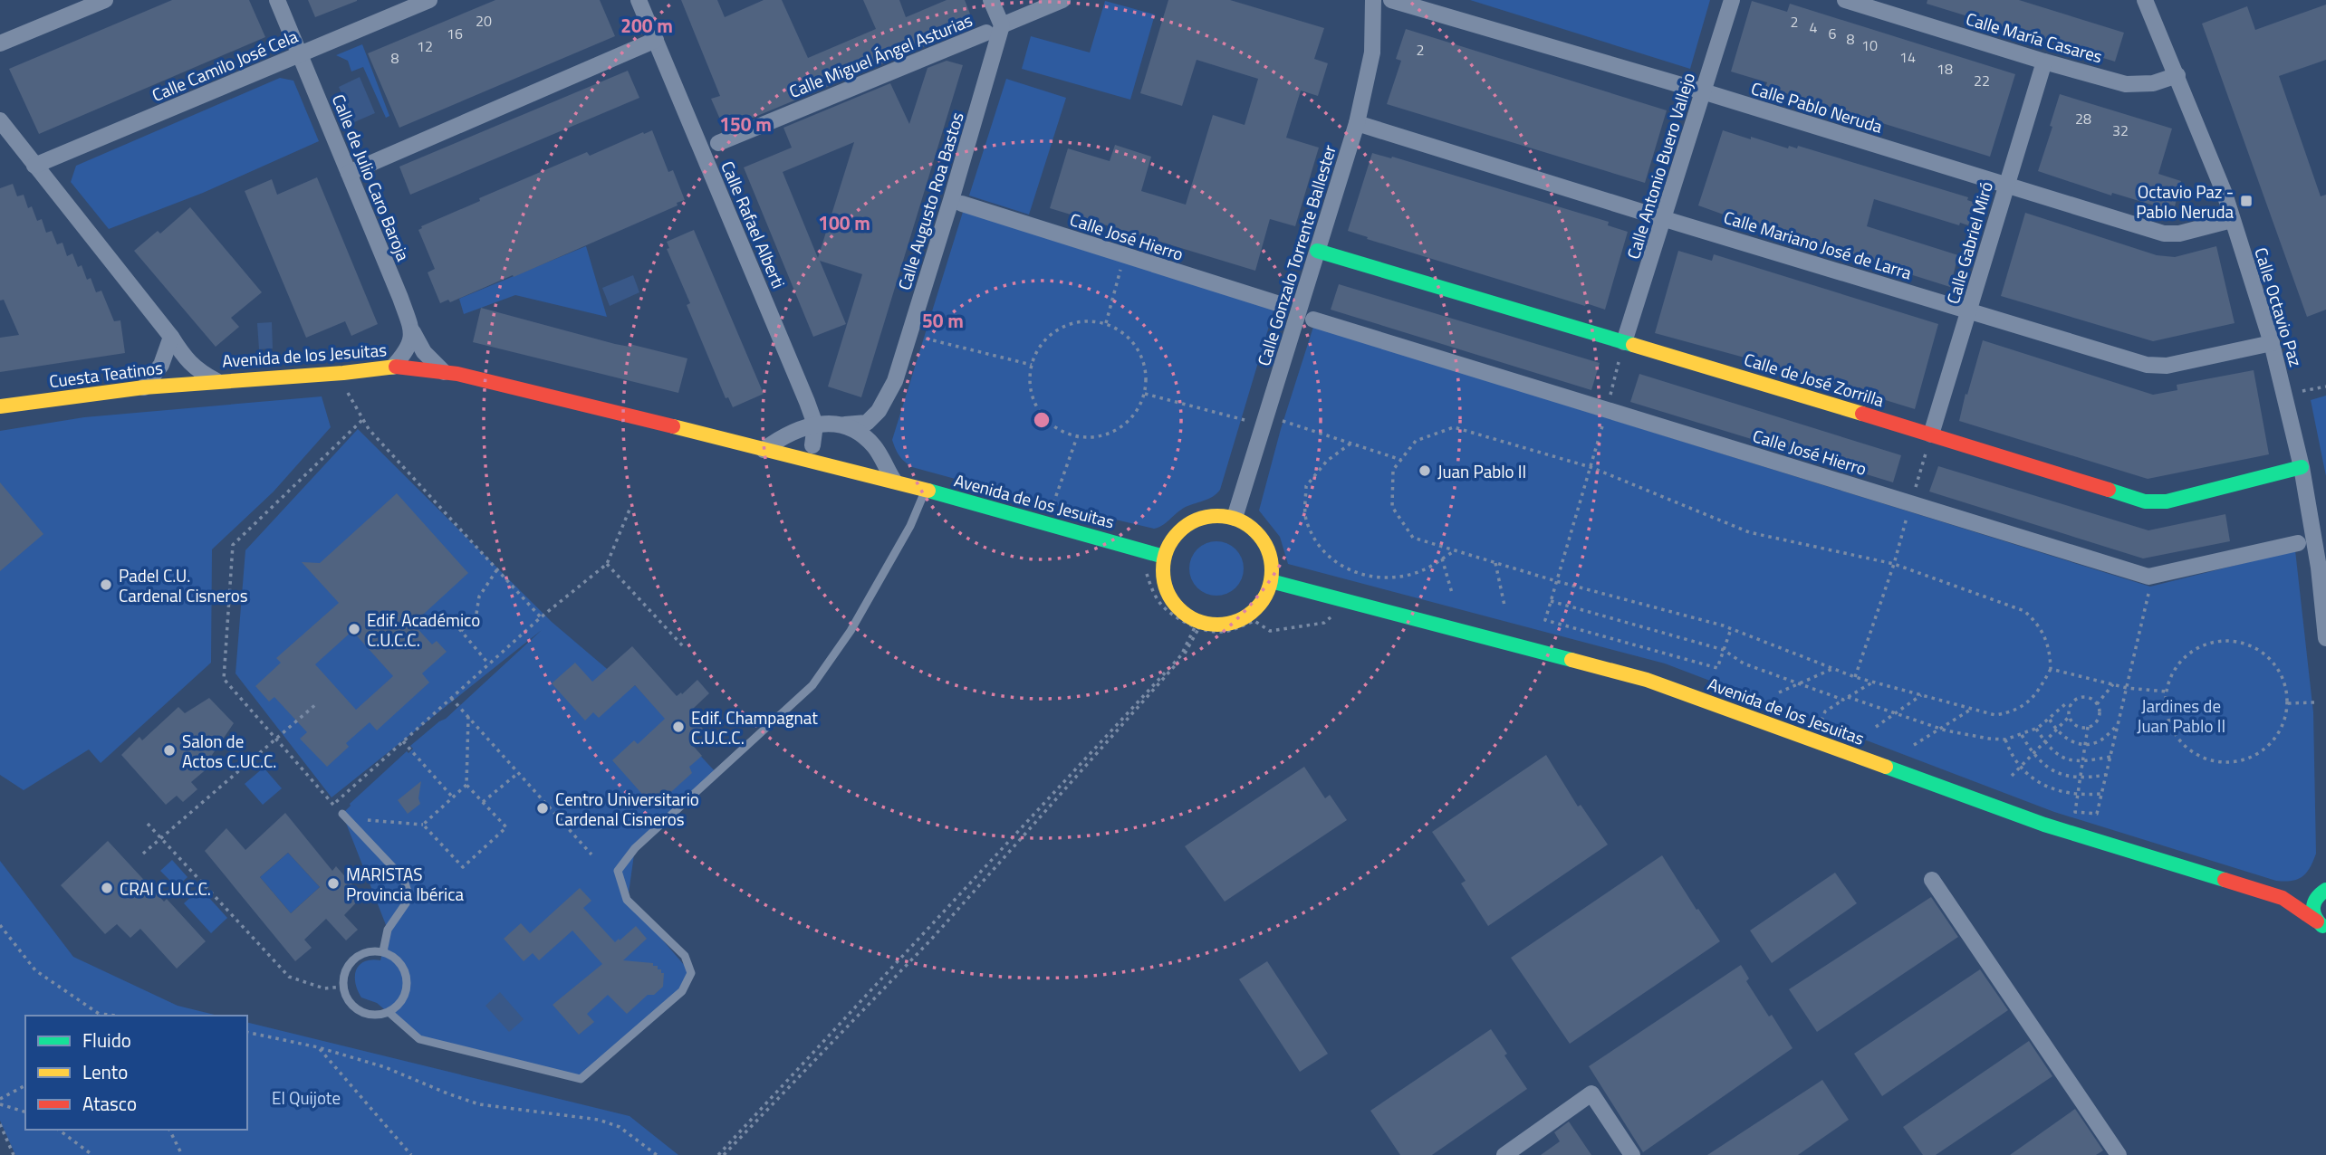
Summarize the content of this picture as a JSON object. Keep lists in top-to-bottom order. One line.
{"streets":{"street":["Calle María Casares","Calle Miguel Ángel Asturias","Calle Camilo José Cela","Calle Pablo Neruda","Calle Antonio Buero Vallejo","Calle de Julio Caro Baroja","Calle Augusto Roa Bastos","Calle Rafael Alberti","Calle José Hierro","Calle Gabriel Miró","Calle Mariano José de Larra","Calle Gonzalo Torrente Ballester","Calle Octavio Paz","Avenida de los Jesuitas","Cuesta Teatinos","Calle de José Zorrilla"]},"crossings":[["Calle María Casares","Calle Gabriel Miró"],["Calle María Casares","Calle Octavio Paz"],["Calle Camilo José Cela","Calle de Julio Caro Baroja"],["Calle Camilo José Cela","Avenida de los Jesuitas"],["Calle Pablo Neruda","Calle Antonio Buero Vallejo"],["Calle Pablo Neruda","Calle Gabriel Miró"],["Calle Pablo Neruda","Calle Octavio Paz"],["Calle Antonio Buero Vallejo","Calle Mariano José de Larra"],["Calle Antonio Buero Vallejo","Calle de José Zorrilla"],["Calle de Julio Caro Baroja","Avenida de los Jesuitas"],["Calle Augusto Roa Bastos","Calle Rafael Alberti"],["Calle Gabriel Miró","Calle Mariano José de Larra"],["Calle Gabriel Miró","Calle de José Zorrilla"],["Calle Mariano José de Larra","Calle Gonzalo Torrente Ballester"],["Calle Mariano José de Larra","Calle Octavio Paz"],["Calle Gonzalo Torrente Ballester","Avenida de los Jesuitas"],["Calle Gonzalo Torrente Ballester","Calle de José Zorrilla"],["Calle Octavio Paz","Calle de José Zorrilla"],["Avenida de los Jesuitas","Cuesta Teatinos"]],"parks":["Jardines de Juan Pablo II","El Quijote"],"places":{"transit":["Octavio Paz - Pablo Neruda"],"other":["Juan Pablo II","Padel C.U. Cardenal Cisneros","Edif. Académico C.U.C.C.","Edif. Champagnat C.U.C.C.","Salon de Actos C.UC.C.","Centro Universitario Cardenal Cisneros","MARISTAS Provincia Ibérica","CRAI C.U.C.C."]},"house_numbers":["20","2","4","16","6","8","10","12","2","14","8","18","22","28","32"],"legend":["Fluido","Lento","Atasco"],"rings":["200 m","150 m","100 m","50 m"]}
